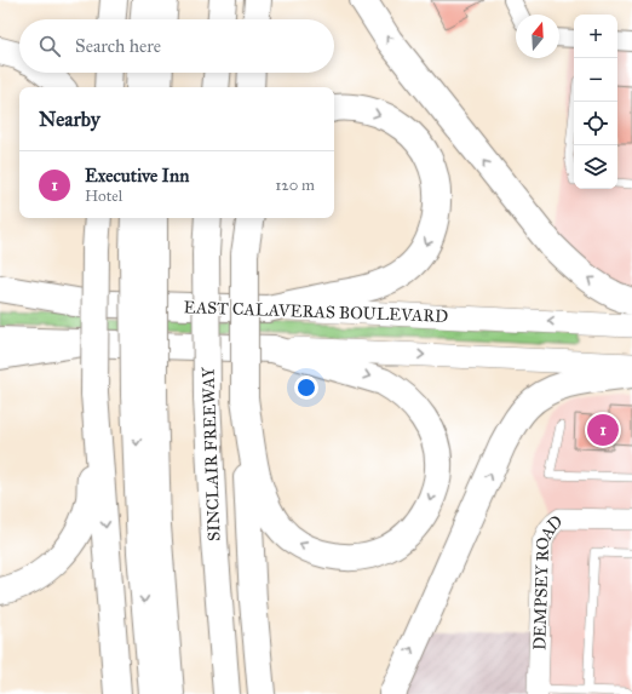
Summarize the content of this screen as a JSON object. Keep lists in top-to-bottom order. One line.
{"streets":{"highway":["EAST CALAVERAS BOULEVARD","SINCLAIR FREEWAY"],"street":["DEMPSEY ROAD"]},"one_way":["EAST CALAVERAS BOULEVARD"],"north":"top","page":{"map_buttons":["+","−"],"search":"Search here","heading":"Nearby","list":[{"mark":"1","name":"Executive Inn","note":"Hotel","value":"120 m"}],"pins":"1"}}
